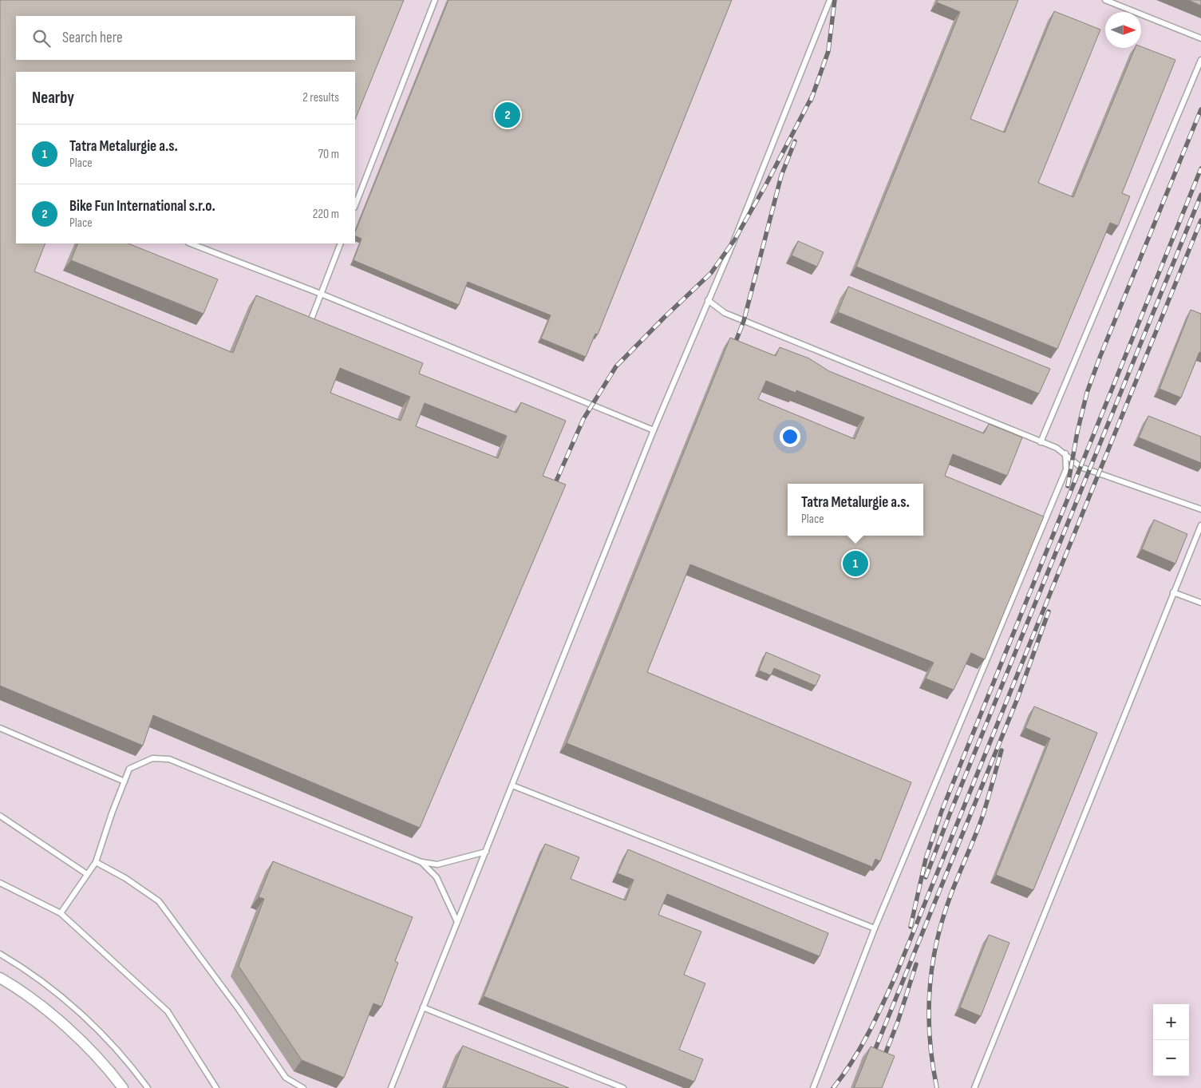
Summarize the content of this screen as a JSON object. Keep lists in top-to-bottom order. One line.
{"north":"right","page":{"search":"Search here","heading":["Nearby","2 results"],"pins":["2","1"],"list":[{"mark":"1","name":"Tatra Metalurgie a.s.","note":"Place","value":"70 m"},{"mark":"2","name":"Bike Fun International s.r.o.","note":"Place","value":"220 m"}],"popup":["Tatra Metalurgie a.s.","Place"],"map_buttons":["+","−"]}}
